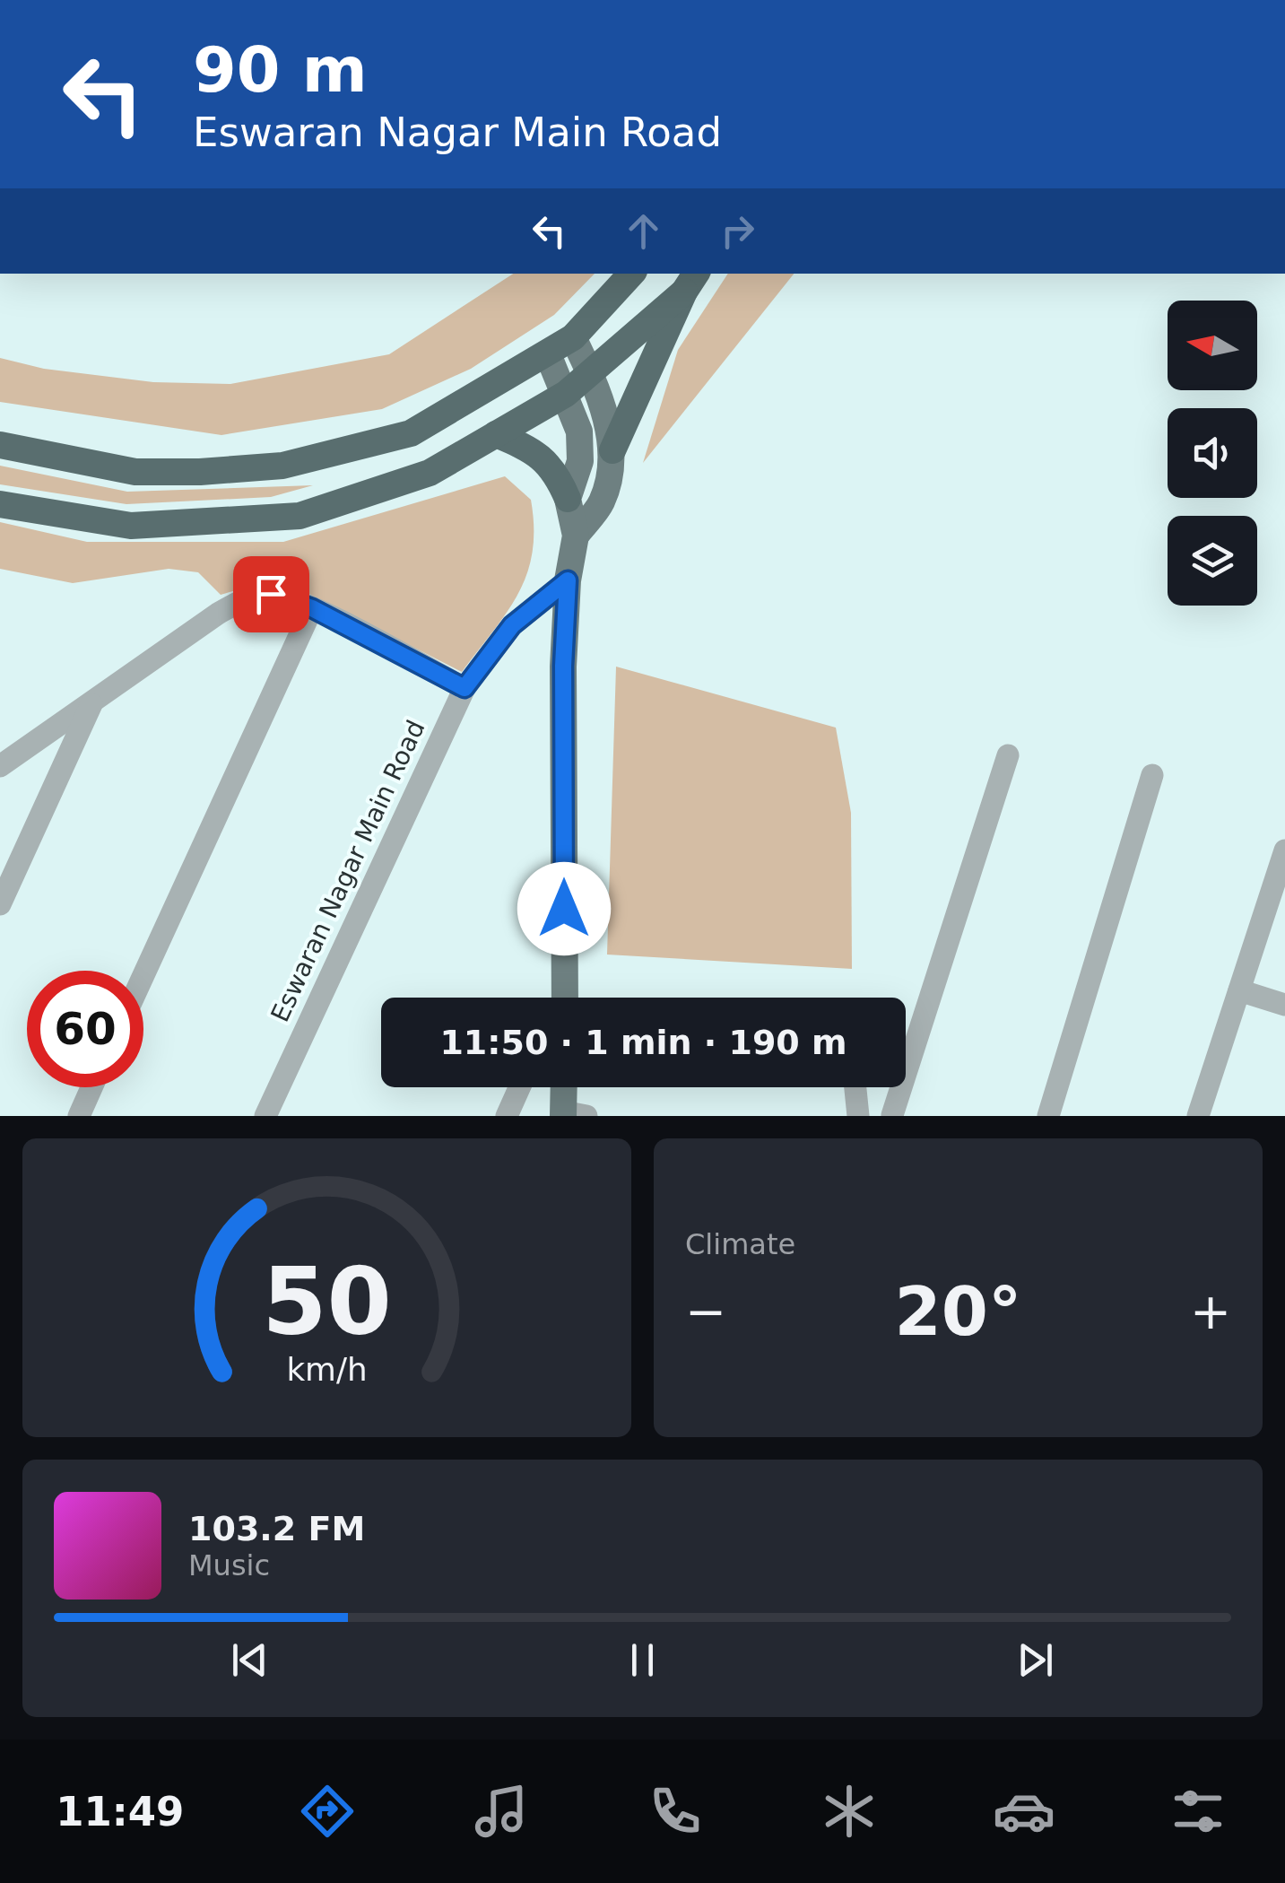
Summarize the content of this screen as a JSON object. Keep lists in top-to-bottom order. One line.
{"streets":{"street":["Eswaran Nagar Main Road"]},"north":"left","page":{"turn":["90 m","Eswaran Nagar Main Road"],"limit":"60","trip":"11:50 · 1 min · 190 m","tile":"Climate","heat":["−","20°","+"],"song":["103.2 FM","Music"],"tabs":"11:49","gauge":["50","km/h"]}}
